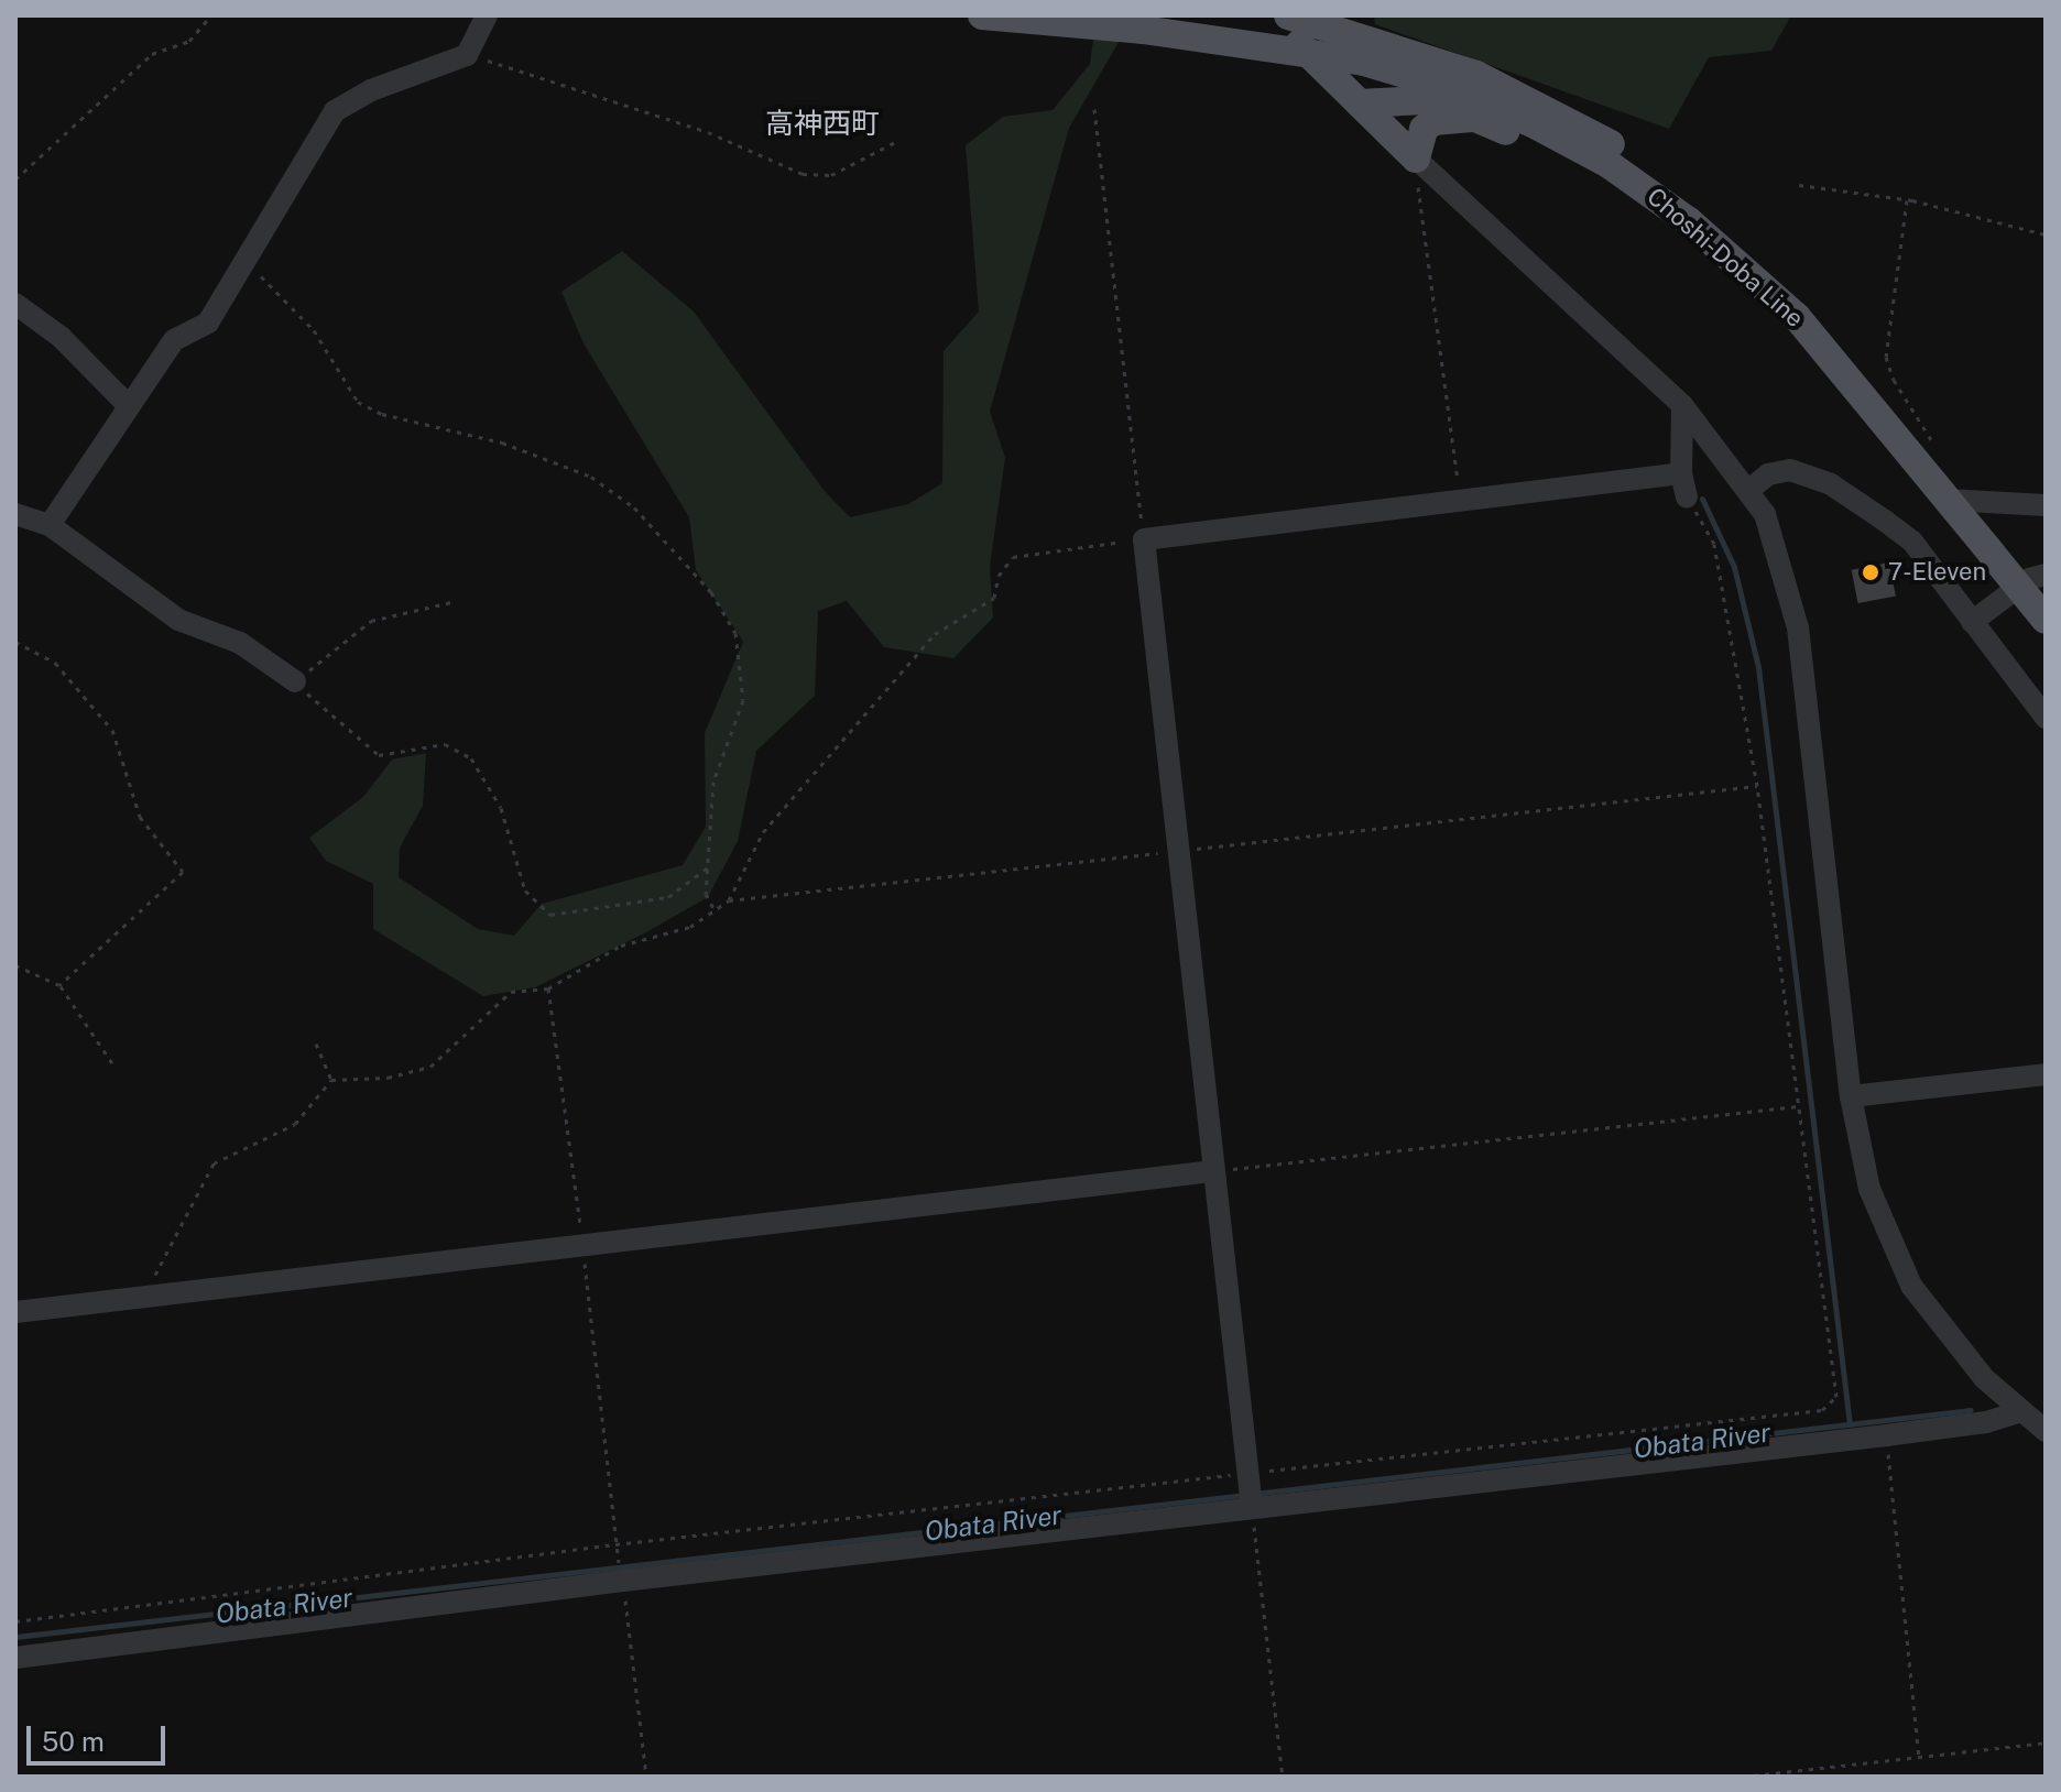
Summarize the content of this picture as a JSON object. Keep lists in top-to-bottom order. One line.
{"streets":{"main road":["Choshi-Doba Line"]},"districts":["高神西町"],"water":["Obata River"],"places":["7-Eleven"],"scale_bar":"50 m"}
